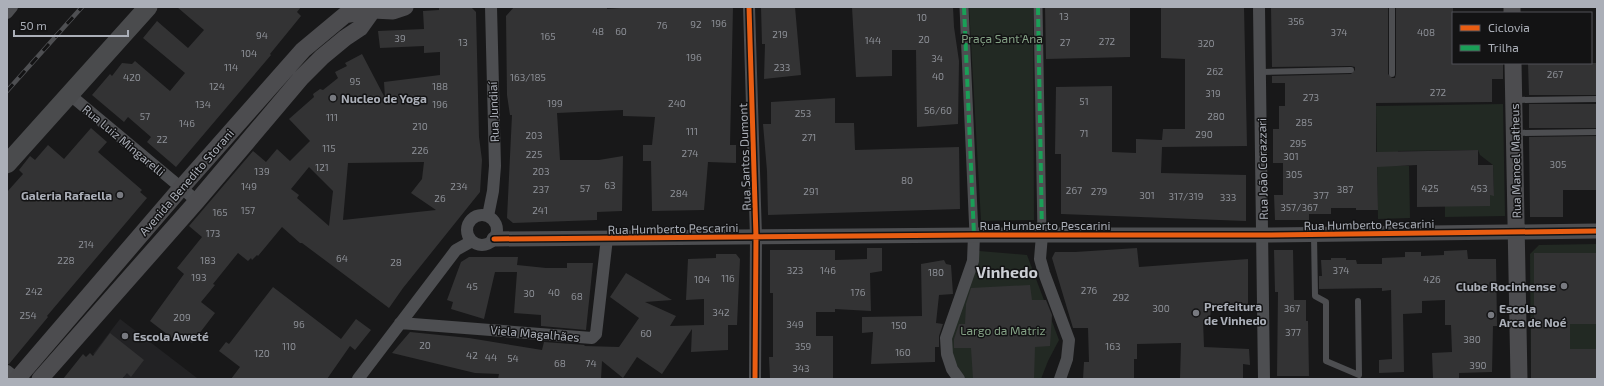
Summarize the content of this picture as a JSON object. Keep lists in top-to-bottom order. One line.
{"streets":{"main road":["Rua Manoel Matheus","Avenida Benedito Storani"],"street":["Rua Jundiaí","Rua Luiz Mingarelli","Rua Santos Dumont","Rua João Corazzari","Rua Humberto Pescarini","Viela Magalhães"]},"crossings":[["Rua Jundiaí","Rua Humberto Pescarini"],["Rua Luiz Mingarelli","Avenida Benedito Storani"],["Rua Santos Dumont","Rua Humberto Pescarini"],["Rua Manoel Matheus","Rua Humberto Pescarini"],["Rua João Corazzari","Rua Humberto Pescarini"],["Rua Humberto Pescarini","Viela Magalhães"]],"districts":["Vinhedo"],"parks":["Praça Sant'Ana","Largo da Matriz"],"places":["Nucleo de Yoga","Galeria Rafaella","Clube Rocinhense","Prefeitura de Vinhedo","Escola Arca de Noé","Escola Aweté"],"house_numbers":["13","10","356","196","92","76","48","60","374","408","219","94","165","39","20","144","272","13","27","320","104","196","34","114","233","262","267","40","420","163/185","95","124","188","272","319","273","51","199","240","134","196","56/60","253","57","280","111","285","146","210","111","71","290","203","271","22","295","115","226","274","225","301","305","121","139","203","305","80","63","149","234","57","425","453","237","387","267","291","279","284","301","377","317/319","333","26","357/367","157","241","165","173","214","64","228","183","28","323","146","374","180","193","116","104","426","45","276","242","40","176","30","68","292","300","367","342","254","209","96","349","150","377","60","380","20","110","359","163","160","120","42","44","54","68","74","390","343"],"legend":["Ciclovia","Trilha"],"scale_bar":"50 m"}
